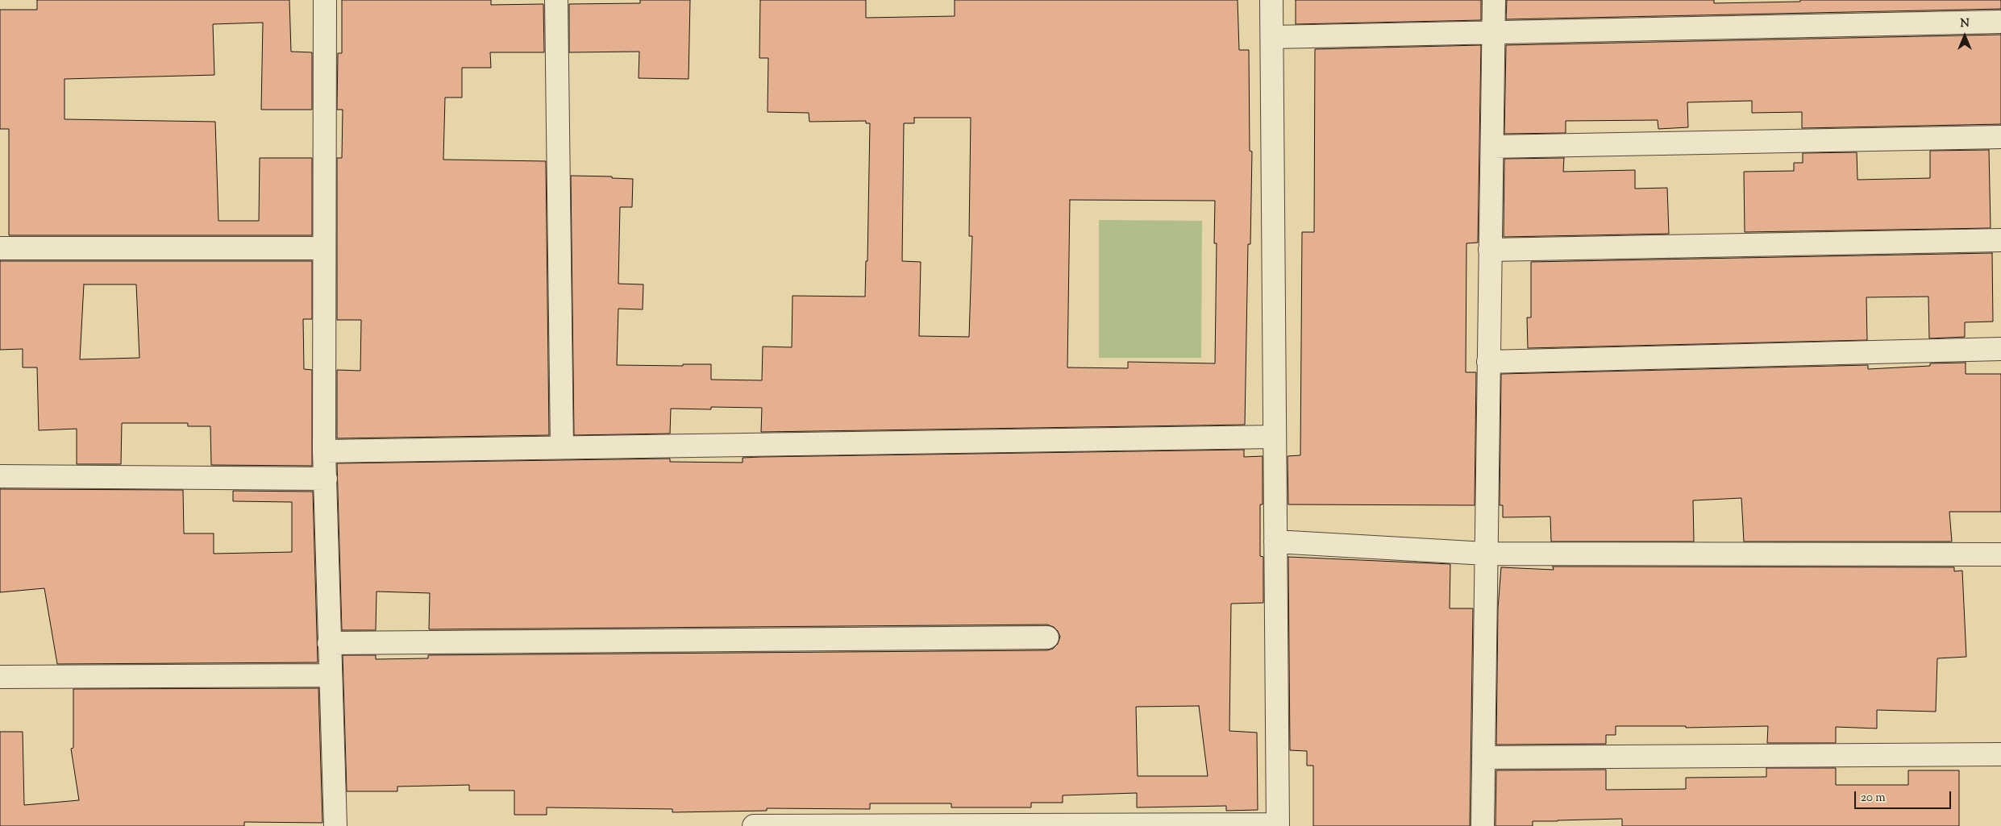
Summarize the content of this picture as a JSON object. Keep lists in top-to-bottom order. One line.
{"scale_bar":"20 m","north":"top"}
